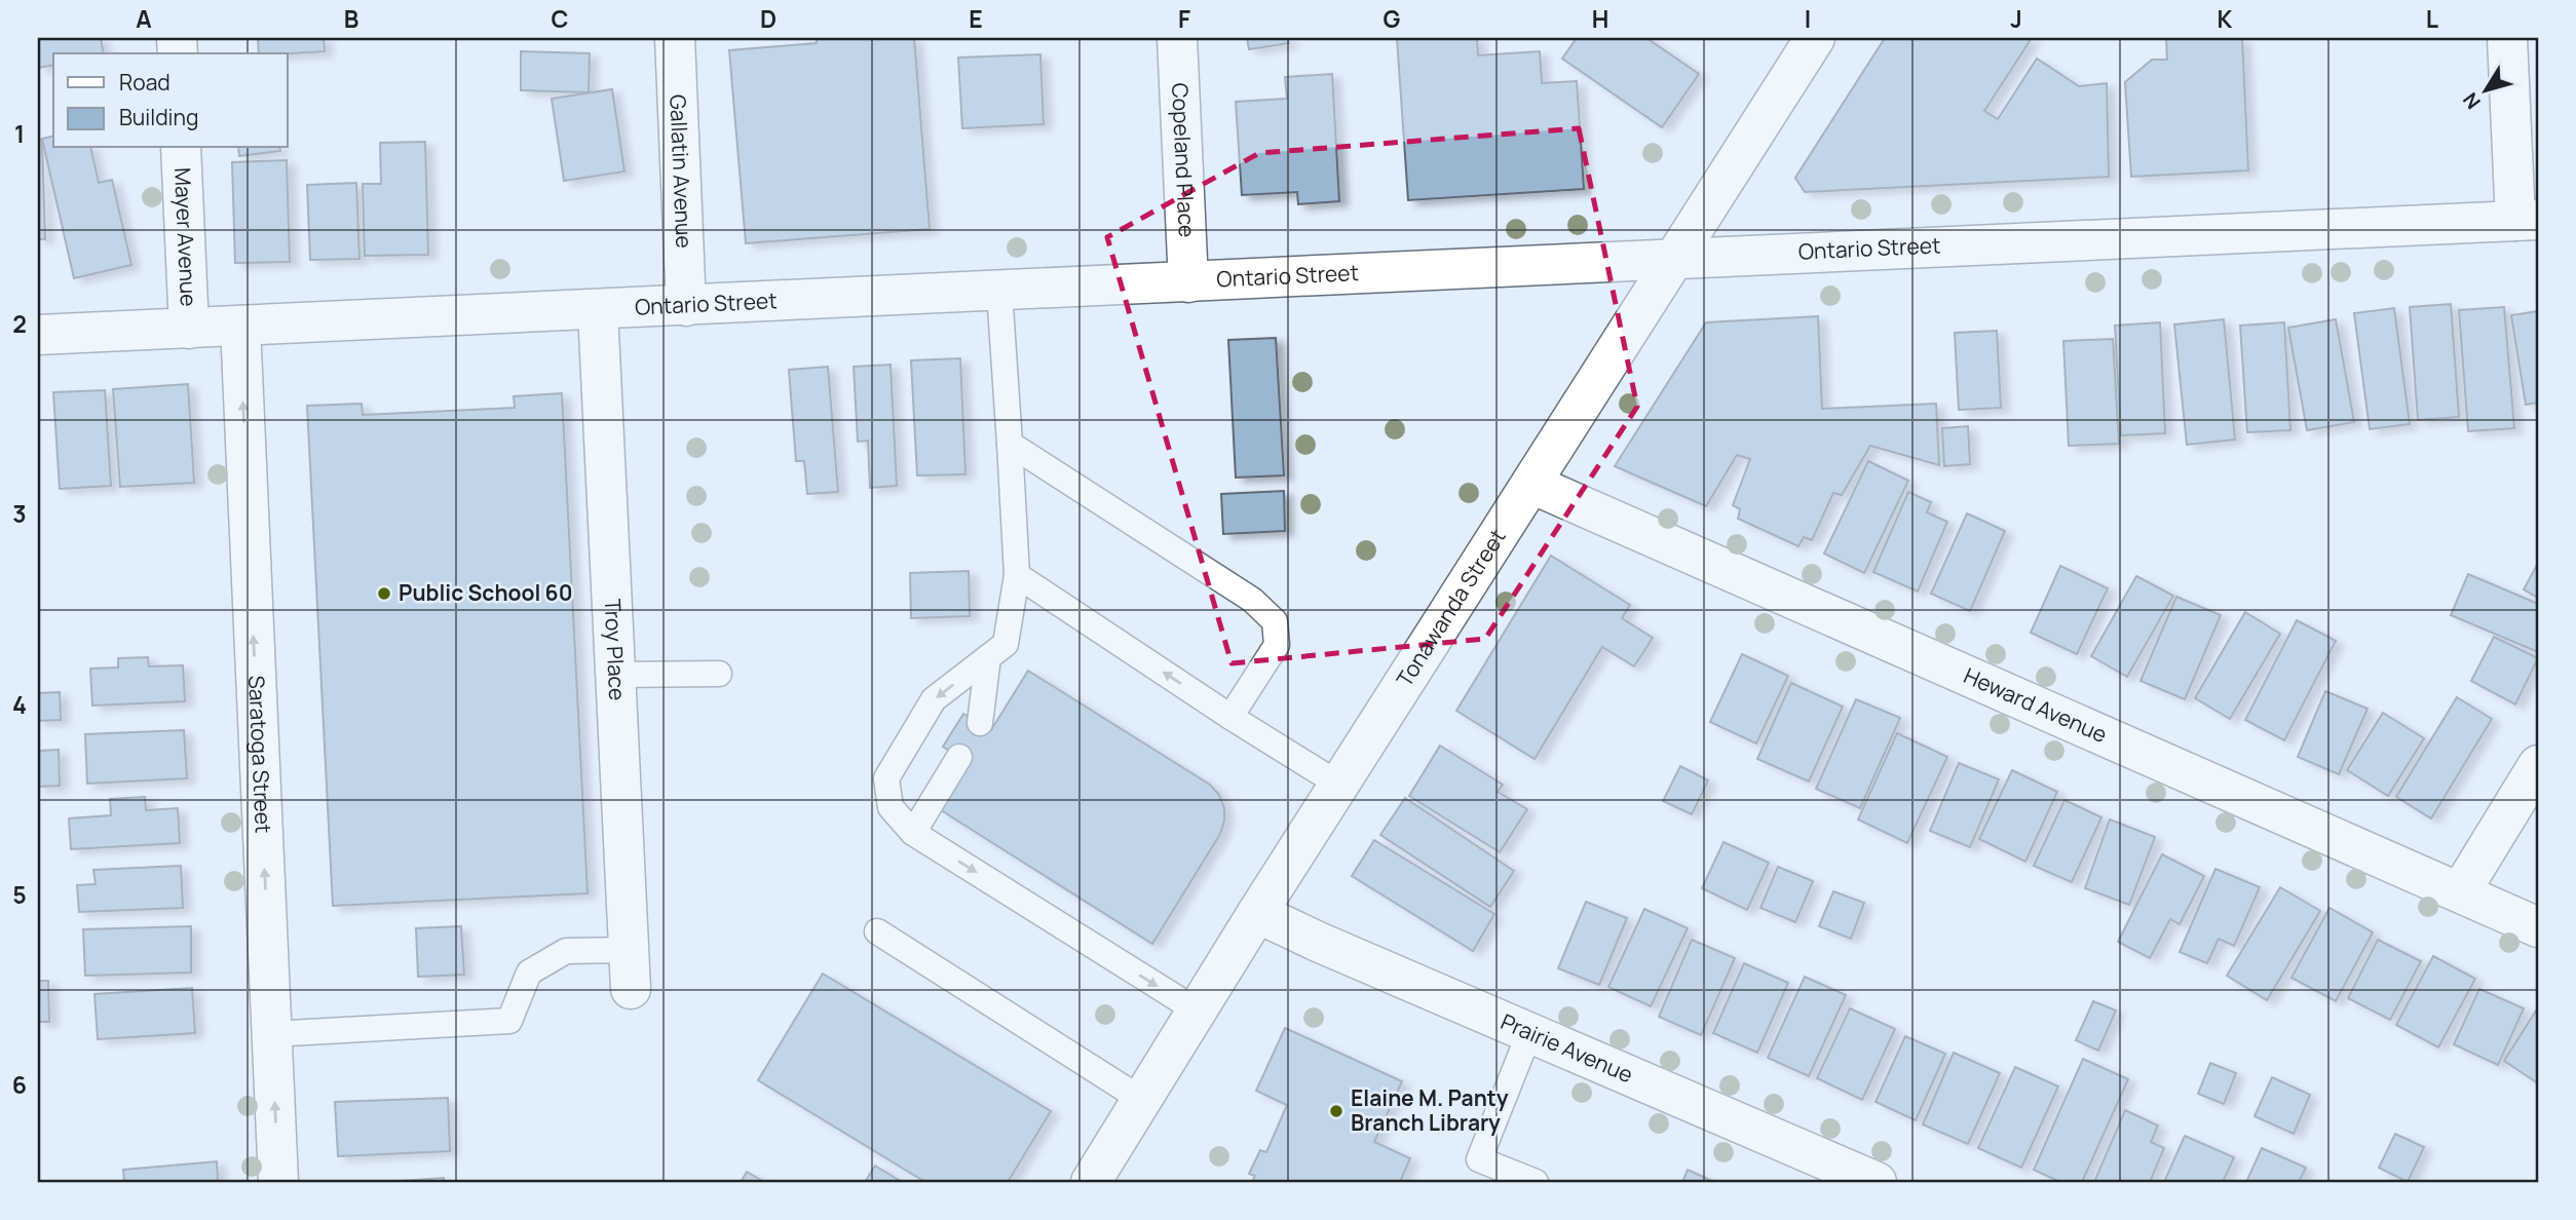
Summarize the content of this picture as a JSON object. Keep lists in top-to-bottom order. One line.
{"streets":{"street":["Copeland Place","Gallatin Avenue","Mayer Avenue","Ontario Street","Tonawanda Street","Troy Place","Heward Avenue","Saratoga Street","Prairie Avenue"]},"crossings":[["Copeland Place","Ontario Street"],["Gallatin Avenue","Ontario Street"],["Mayer Avenue","Ontario Street"],["Ontario Street","Tonawanda Street"],["Ontario Street","Troy Place"],["Ontario Street","Saratoga Street"],["Tonawanda Street","Heward Avenue"],["Tonawanda Street","Prairie Avenue"]],"one_way":["Saratoga Street"],"places":["Public School 60","Elaine M. Panty Branch Library"],"legend":["Road","Building"],"north":"bottom left","grid":{"columns":["A","B","C","D","E","F","G","H","I","J","K","L"],"rows":["1","2","3","4","5","6"]}}
